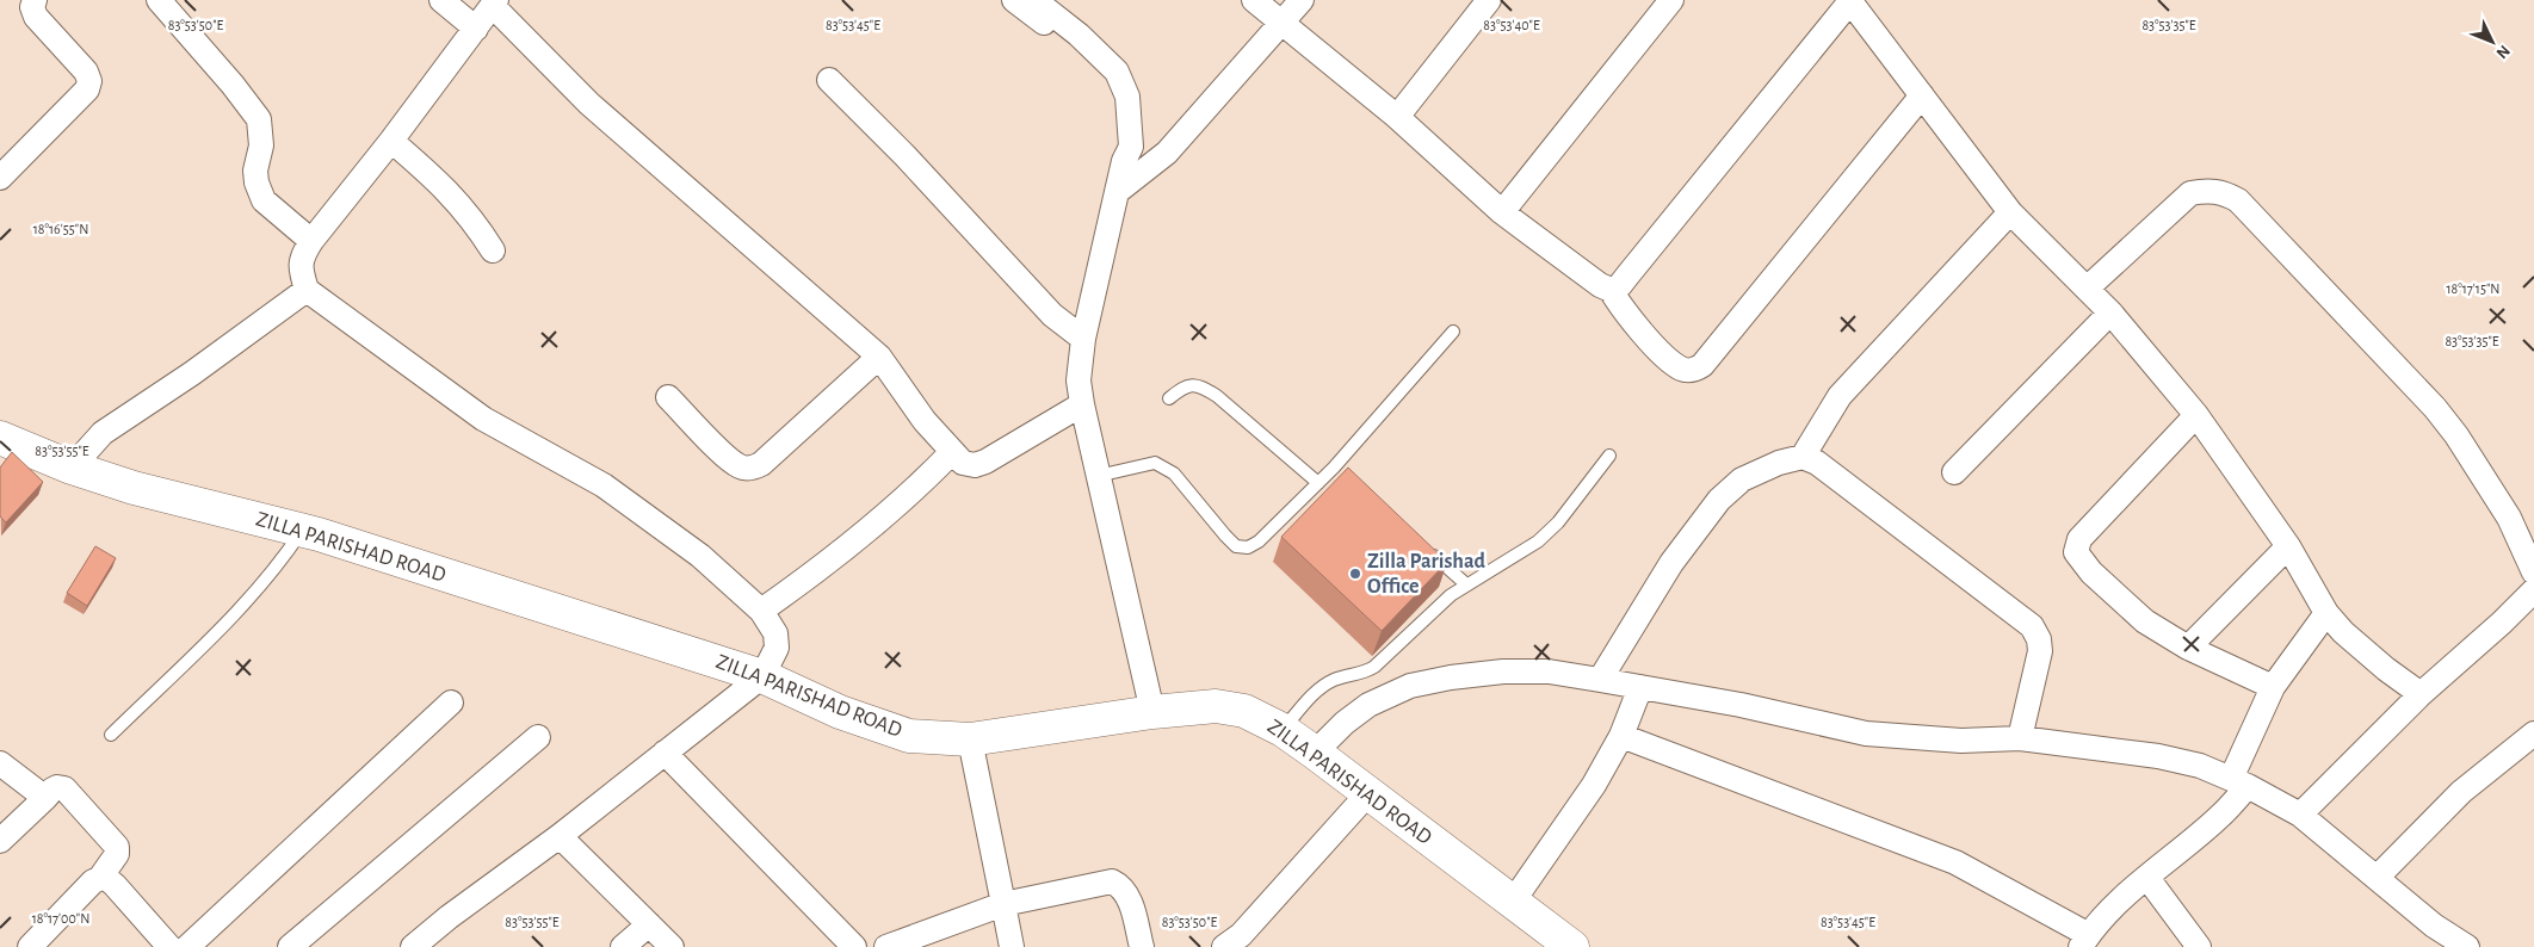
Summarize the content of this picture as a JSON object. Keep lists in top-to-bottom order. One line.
{"streets":{"main road":["ZILLA PARISHAD ROAD"]},"places":["Zilla Parishad Office"],"north":"bottom right","coordinates":["83°53'50\"E","83°53'45\"E","83°53'40\"E","83°53'35\"E","18°16'55\"N","18°17'15\"N","83°53'55\"E","18°17'00\"N"]}
